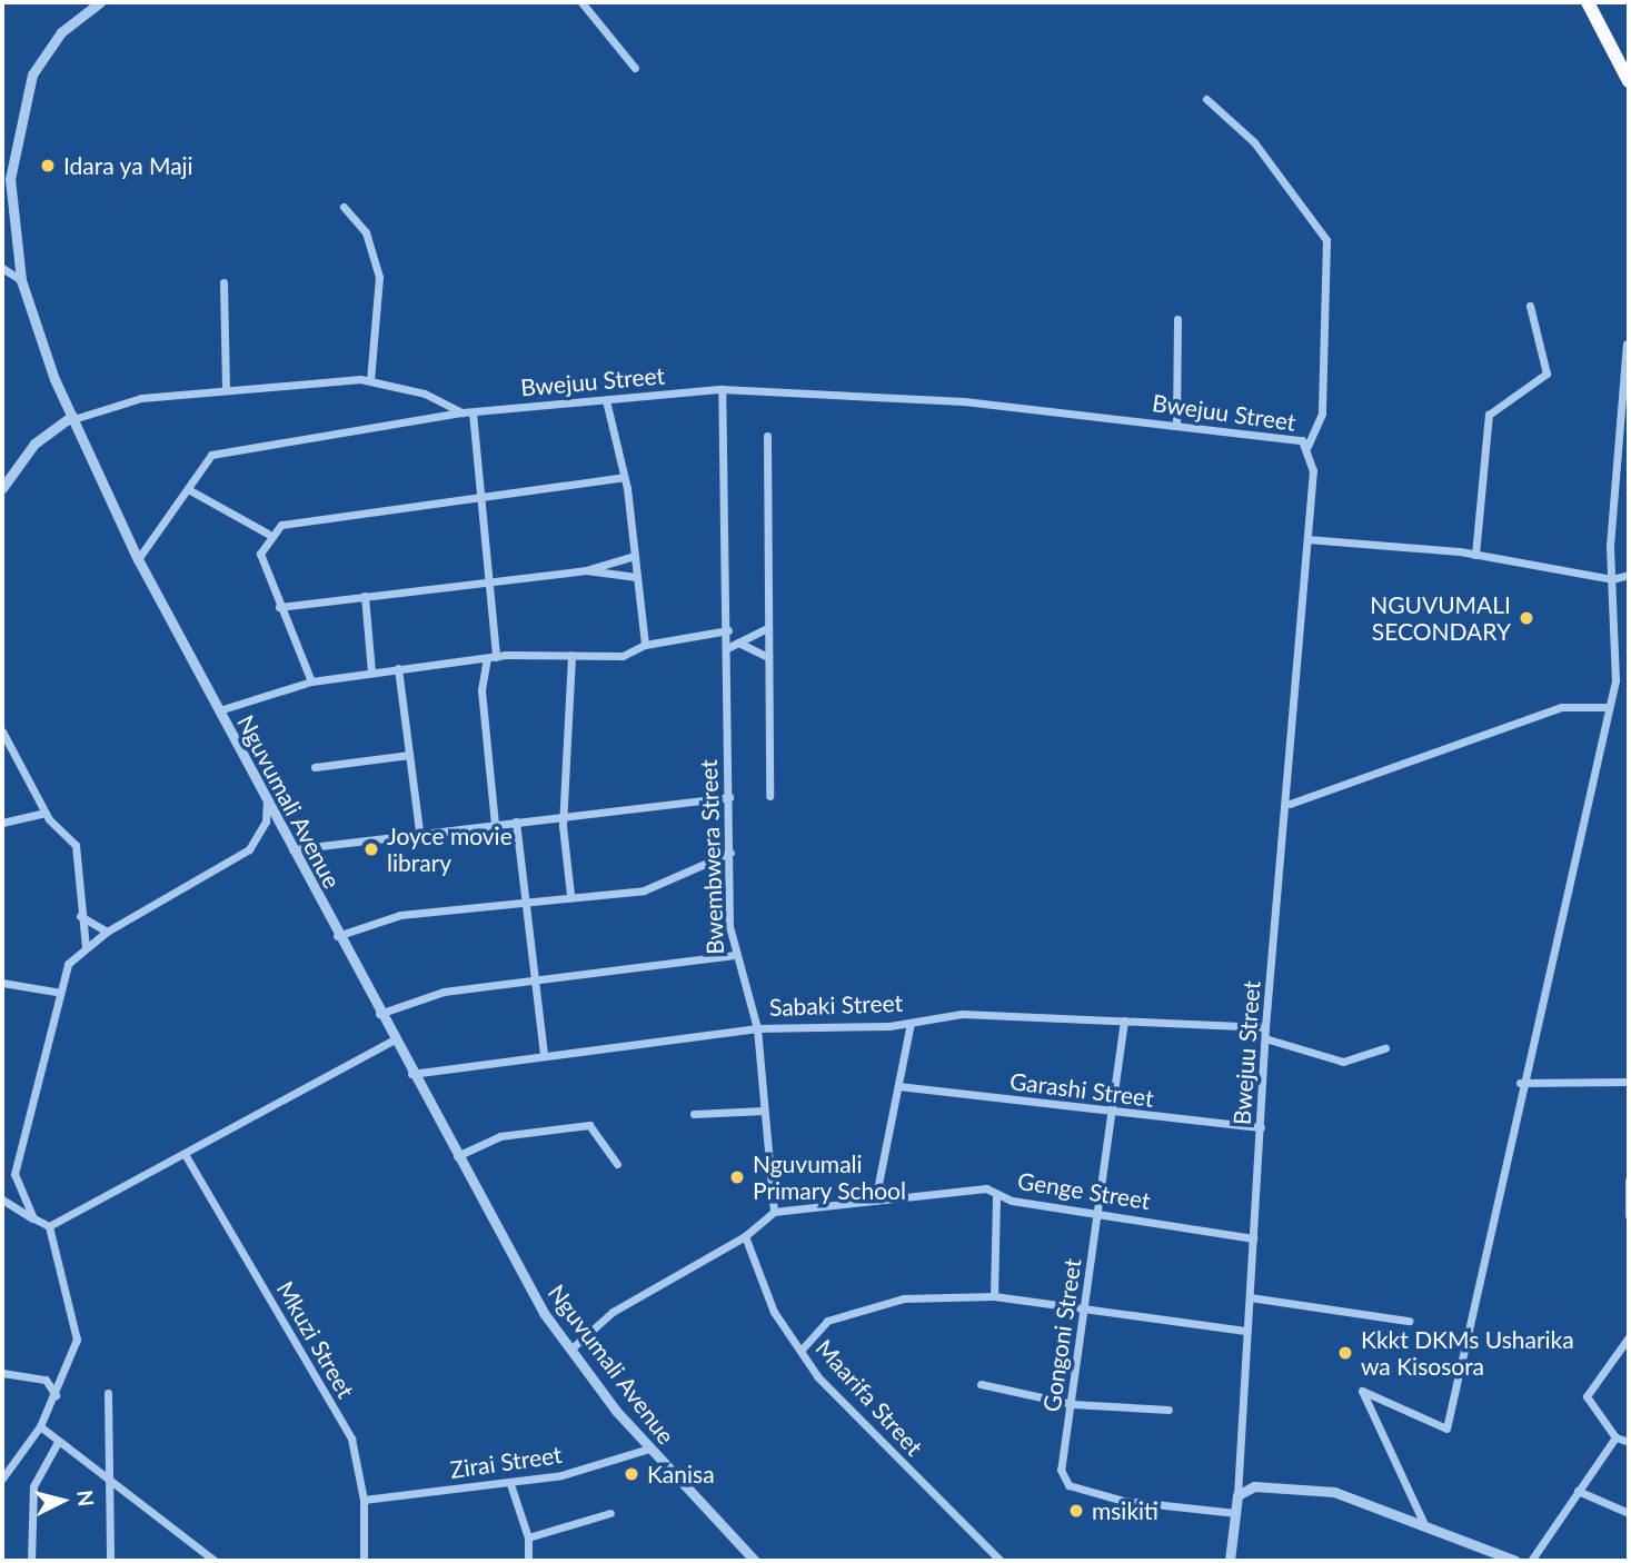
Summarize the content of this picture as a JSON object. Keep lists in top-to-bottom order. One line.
{"streets":{"street":["Bwejuu Street","Nguvumali Avenue","Bwembwera Street","Sabaki Street","Garashi Street","Genge Street","Gongoni Street","Mkuzi Street","Maarifa Street","Zirai Street"]},"crossings":[["Bwejuu Street","Nguvumali Avenue"],["Bwejuu Street","Bwembwera Street"],["Bwejuu Street","Sabaki Street"],["Bwejuu Street","Garashi Street"],["Bwejuu Street","Genge Street"],["Bwejuu Street","Gongoni Street"],["Nguvumali Avenue","Sabaki Street"],["Nguvumali Avenue","Zirai Street"],["Bwembwera Street","Sabaki Street"],["Bwembwera Street","Genge Street"],["Sabaki Street","Gongoni Street"],["Garashi Street","Gongoni Street"],["Genge Street","Gongoni Street"],["Mkuzi Street","Zirai Street"]],"places":["Idara ya Maji","NGUVUMALI SECONDARY","Joyce movie library","Nguvumali Primary School","Kkkt DKMs Usharika wa Kisosora","Kanisa","msikiti"],"north":"right"}
